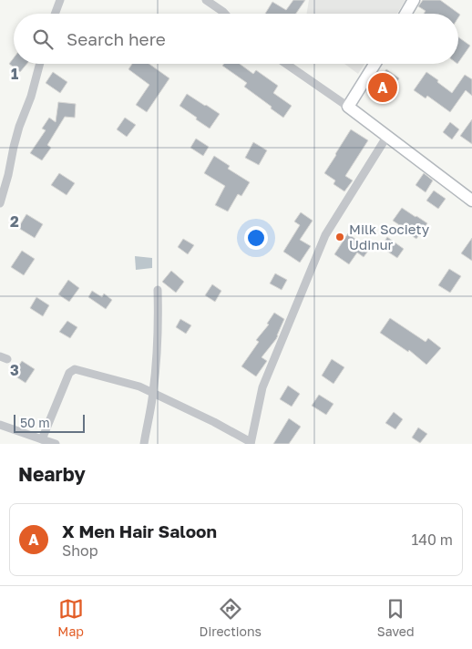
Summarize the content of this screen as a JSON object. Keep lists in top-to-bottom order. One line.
{"places":["Milk Society Udinur"],"scale_bar":"50 m","page":{"search":"Search here","pins":"A","scale":"50 m","heading":"Nearby","list":[{"mark":"A","name":"X Men Hair Saloon","note":"Shop","value":"140 m"}],"nav":["Map","Directions","Saved"]},"grid":{"rows":["1","2","3"]}}
